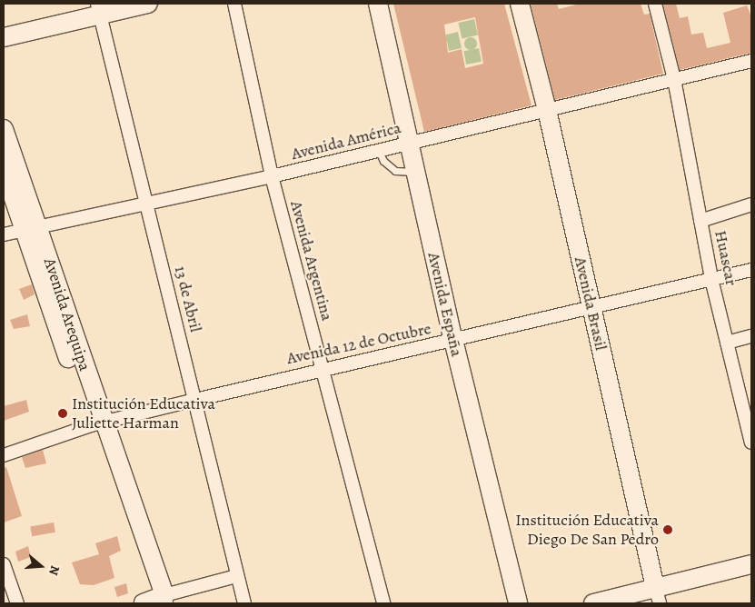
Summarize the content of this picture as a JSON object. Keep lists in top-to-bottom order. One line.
{"streets":{"street":["Avenida América","Huascar","Avenida Argentina","13 de Abril","Avenida Brasil","Avenida España","Avenida Arequipa","Avenida 12 de Octubre"]},"crossings":[["Avenida América","Huascar"],["Avenida América","Avenida Argentina"],["Avenida América","13 de Abril"],["Avenida América","Avenida Brasil"],["Avenida América","Avenida España"],["Avenida América","Avenida Arequipa"],["Huascar","Avenida 12 de Octubre"],["Avenida Argentina","Avenida 12 de Octubre"],["13 de Abril","Avenida 12 de Octubre"],["Avenida Brasil","Avenida 12 de Octubre"],["Avenida España","Avenida 12 de Octubre"],["Avenida Arequipa","Avenida 12 de Octubre"]],"places":["Institución Educativa Juliette Harman","Institución Educativa Diego De San Pedro"],"north":"right"}
